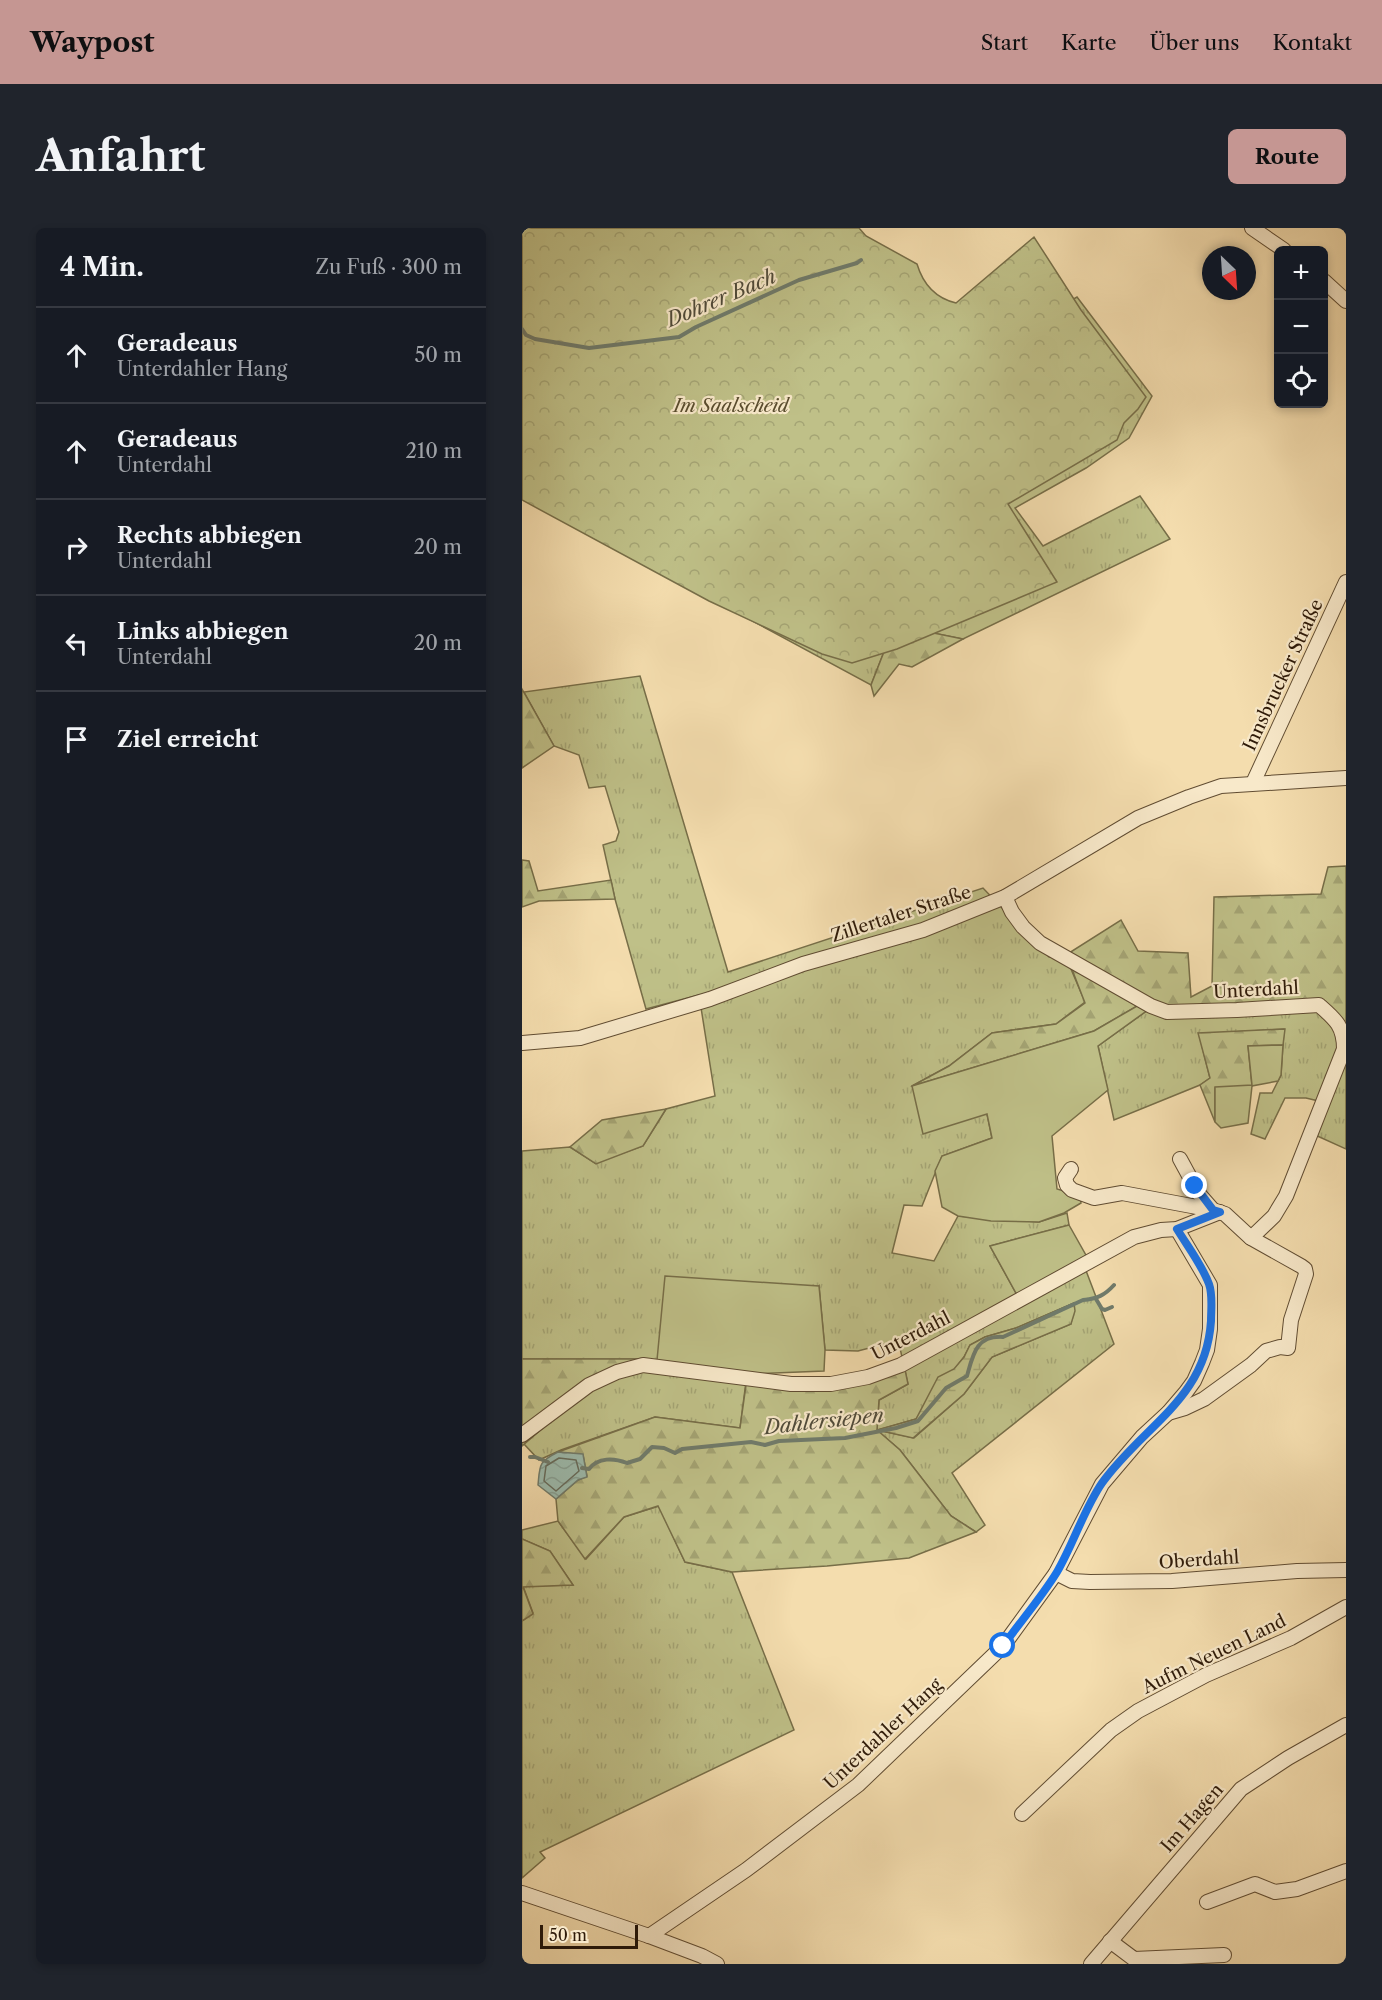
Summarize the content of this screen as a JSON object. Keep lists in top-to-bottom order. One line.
{"streets":{"street":["Innsbrucker Straße","Zillertaler Straße","Unterdahl","Oberdahl","Aufm Neuen Land","Unterdahler Hang","Im Hagen"]},"crossings":[["Innsbrucker Straße","Zillertaler Straße"],["Zillertaler Straße","Unterdahl"],["Oberdahl","Unterdahler Hang"]],"water":["Dohrer Bach","Dahlersiepen"],"parks":["Im Saalscheid"],"scale_bar":"50 m","north":"bottom right","page":{"header":"Waypost","nav":["Start","Karte","Über uns","Kontakt"],"buttons":"Route","title":"Anfahrt","heading":["4 Min.","Zu Fuß · 300 m"],"map_buttons":["+","−"],"list":[["Geradeaus","Unterdahler Hang","50 m"],["Geradeaus","Unterdahl","210 m"],["Rechts abbiegen","Unterdahl","20 m"],["Links abbiegen","Unterdahl","20 m"],"Ziel erreicht"],"scale":"50 m"}}
